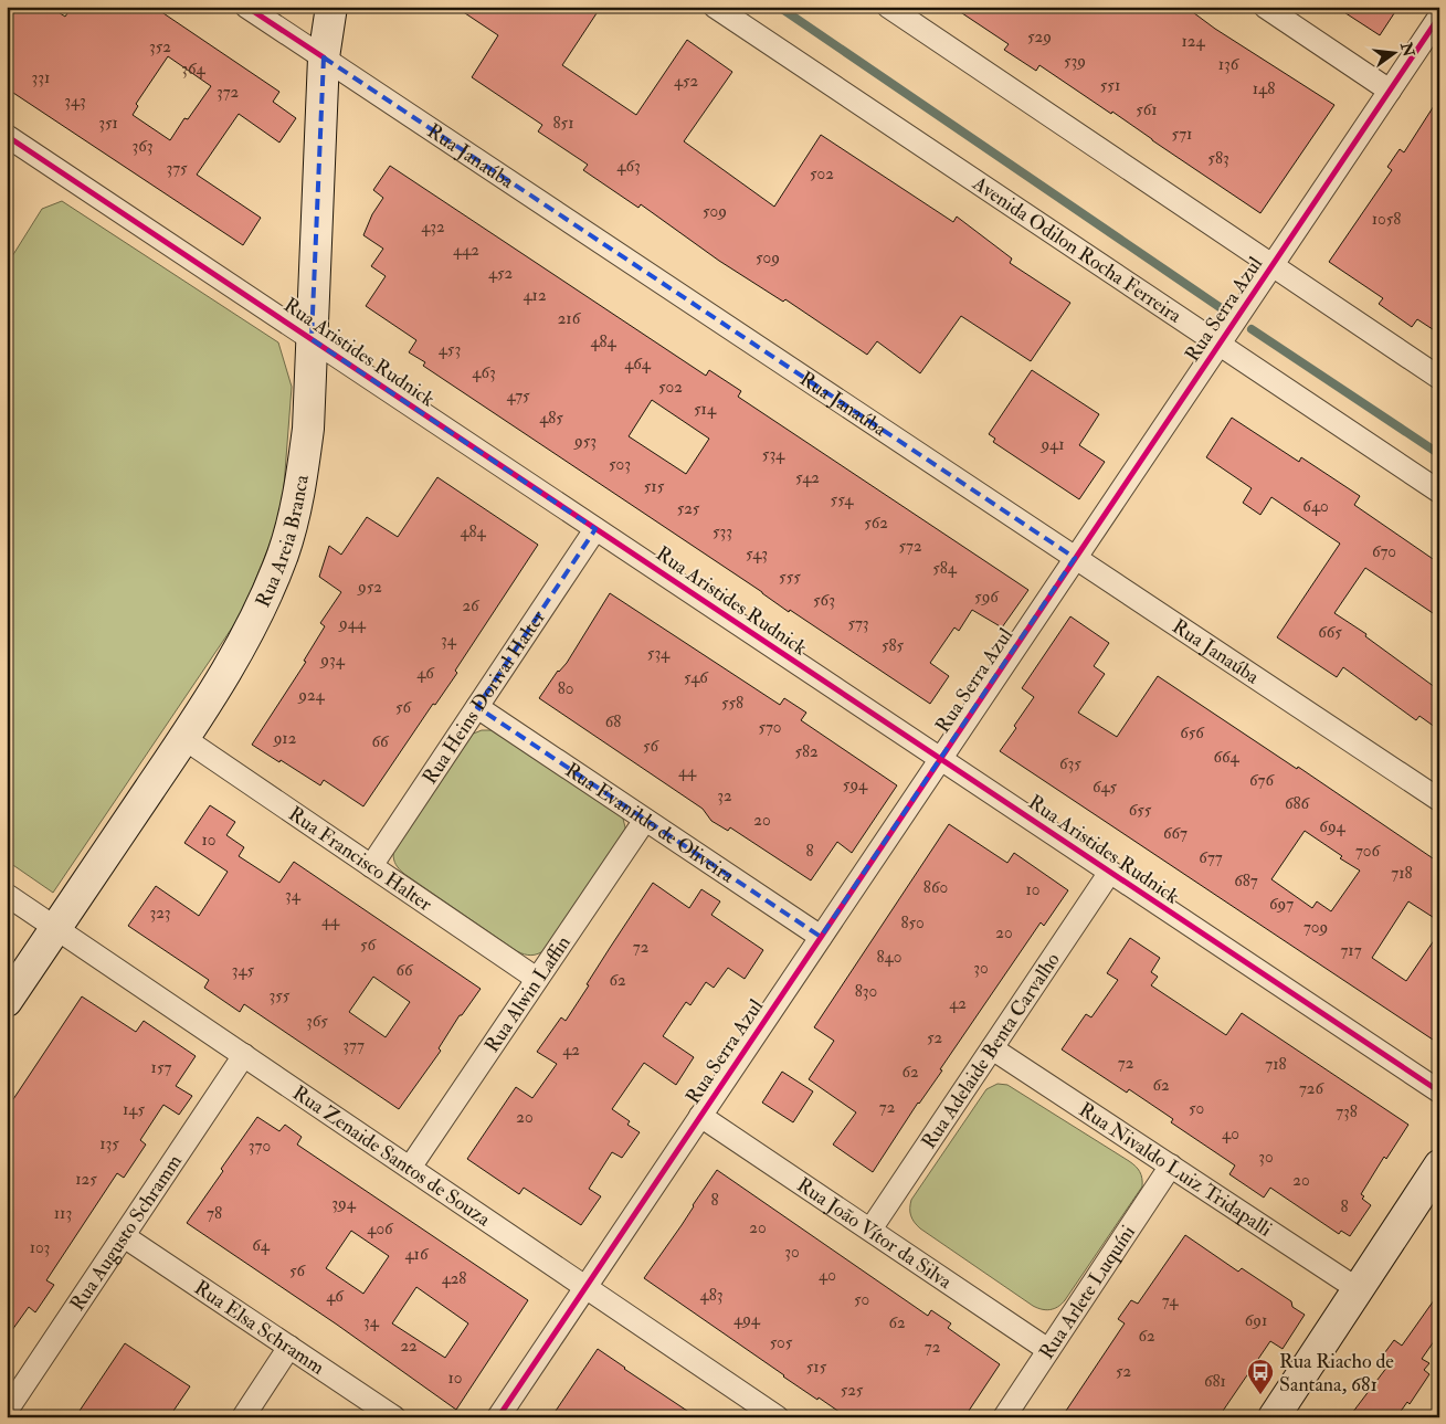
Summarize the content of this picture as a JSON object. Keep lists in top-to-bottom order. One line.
{"streets":{"street":["Rua Janaúba","Avenida Odilon Rocha Ferreira","Rua Serra Azul","Rua Aristides Rudnick","Rua Areia Branca","Rua Heins Dorival Halter","Rua Evanildo de Oliveira","Rua Francisco Halter","Rua Alwin Laffin","Rua Adelaide Benta Carvalho","Rua Zenaide Santos de Souza","Rua Nivaldo Luiz Tridapalli","Rua Augusto Schramm","Rua João Vítor da Silva","Rua Arlete Luquíni","Rua Elsa Schramm"]},"crossings":[["Rua Janaúba","Rua Serra Azul"],["Rua Janaúba","Rua Areia Branca"],["Avenida Odilon Rocha Ferreira","Rua Serra Azul"],["Rua Serra Azul","Rua Aristides Rudnick"],["Rua Serra Azul","Rua Evanildo de Oliveira"],["Rua Serra Azul","Rua Zenaide Santos de Souza"],["Rua Serra Azul","Rua João Vítor da Silva"],["Rua Aristides Rudnick","Rua Areia Branca"],["Rua Aristides Rudnick","Rua Heins Dorival Halter"],["Rua Aristides Rudnick","Rua Adelaide Benta Carvalho"],["Rua Areia Branca","Rua Francisco Halter"],["Rua Areia Branca","Rua Zenaide Santos de Souza"],["Rua Heins Dorival Halter","Rua Evanildo de Oliveira"],["Rua Heins Dorival Halter","Rua Francisco Halter"],["Rua Evanildo de Oliveira","Rua Alwin Laffin"],["Rua Francisco Halter","Rua Alwin Laffin"],["Rua Alwin Laffin","Rua Zenaide Santos de Souza"],["Rua Adelaide Benta Carvalho","Rua Nivaldo Luiz Tridapalli"],["Rua Adelaide Benta Carvalho","Rua João Vítor da Silva"],["Rua Zenaide Santos de Souza","Rua Augusto Schramm"],["Rua Nivaldo Luiz Tridapalli","Rua Arlete Luquíni"],["Rua Augusto Schramm","Rua Elsa Schramm"],["Rua João Vítor da Silva","Rua Arlete Luquíni"]],"places":{"bus stop":["Rua Riacho de Santana, 681"]},"house_numbers":["529","124","352","539","136","364","331","452","551","148","372","343","561","351","851","571","363","583","463","375","502","509","1058","432","442","509","452","412","216","484","453","464","463","502","475","514","485","953","941","534","503","542","515","554","640","525","562","484","533","572","670","543","584","555","952","596","563","26","944","573","665","34","585","534","934","46","546","80","924","558","56","68","570","656","912","66","56","582","664","635","44","676","594","645","32","686","655","20","694","667","10","8","706","677","718","687","860","10","34","697","323","44","850","709","20","56","72","717","840","30","345","66","62","830","355","42","365","52","377","42","72","718","157","62","62","726","72","50","145","738","20","40","135","370","30","125","20","8","394","8","113","78","20","406","64","103","30","416","56","40","428","483","46","50","74","494","691","34","62","62","505","22","72","515","52","10","681","525"],"north":"right"}
